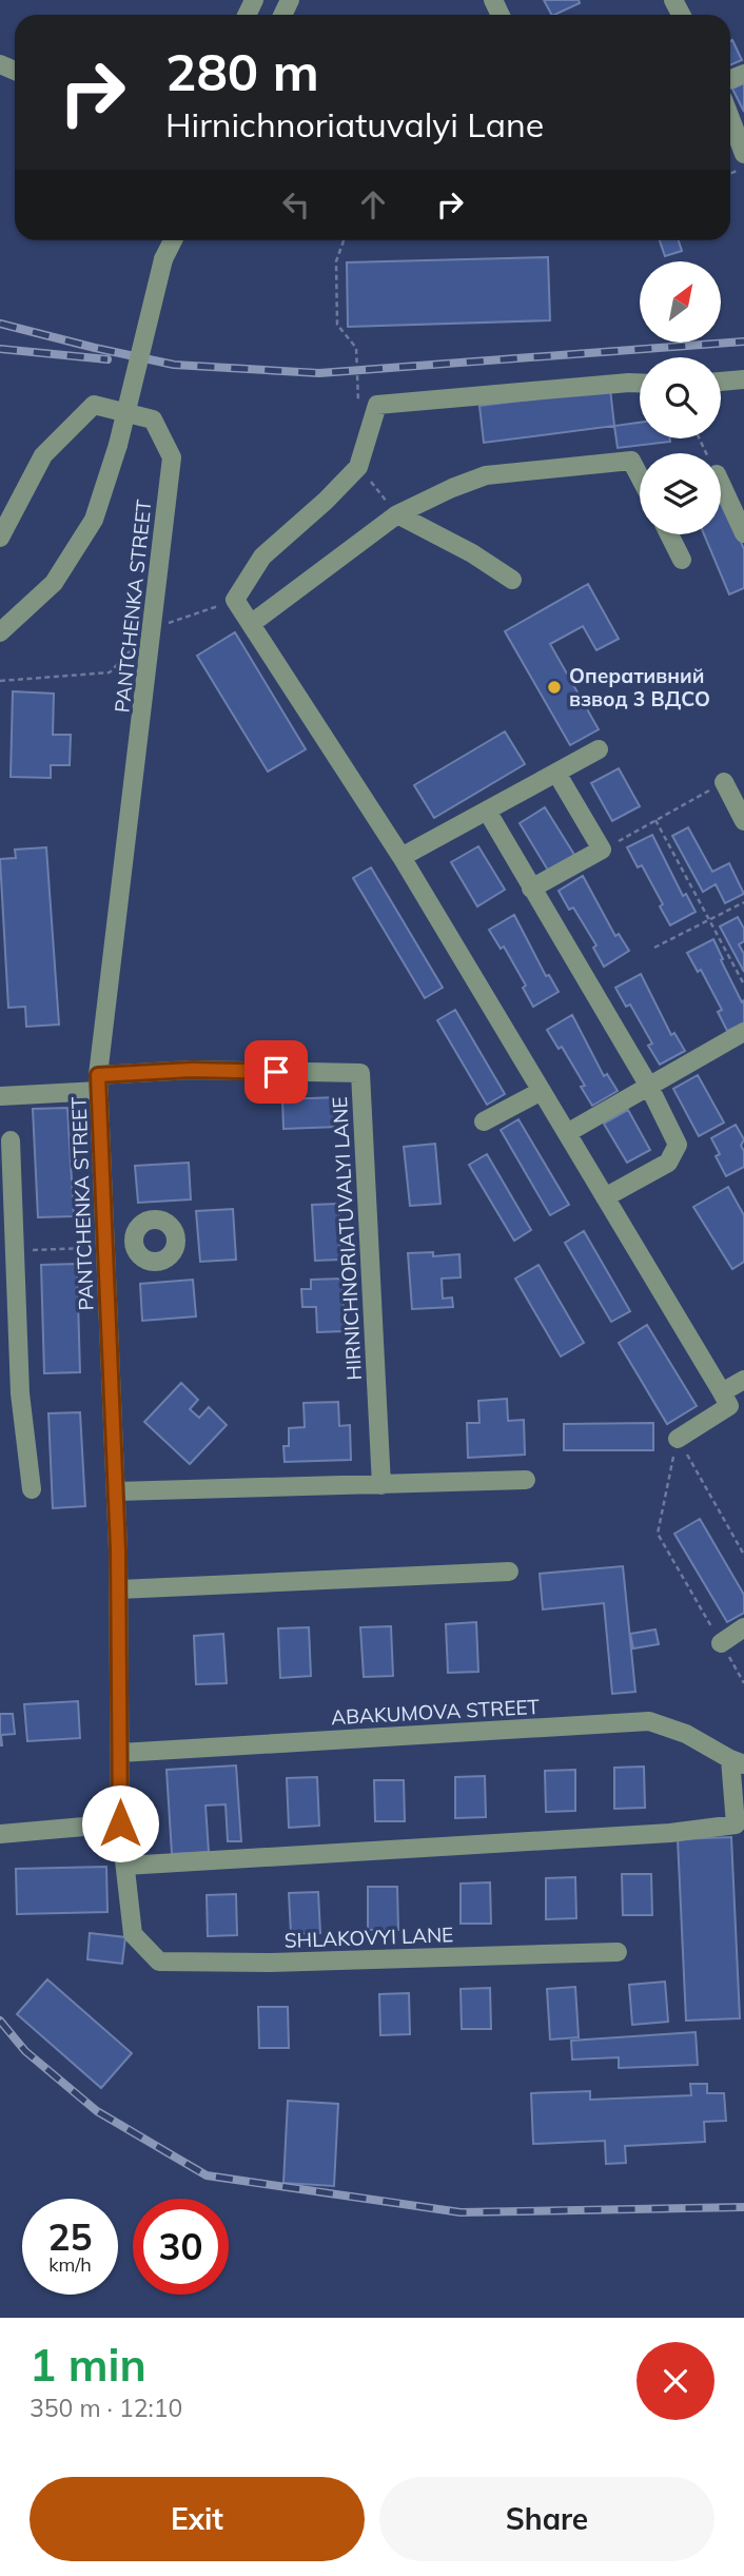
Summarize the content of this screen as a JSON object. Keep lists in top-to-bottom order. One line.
{"streets":{"street":["PANTCHENKA STREET","HIRNICHNORIATUVALYI LANE","ABAKUMOVA STREET","SHLAKOVYI LANE"]},"crossings":[["PANTCHENKA STREET","HIRNICHNORIATUVALYI LANE"],["PANTCHENKA STREET","ABAKUMOVA STREET"],["PANTCHENKA STREET","SHLAKOVYI LANE"]],"places":["Оперативний взвод 3 ВДСО"],"north":"top right","page":{"turn":["280 m","Hirnichnoriatuvalyi Lane"],"speed":"25 km/h","limit":"30","heading":["1 min","350 m · 12:10"],"buttons":["Exit","Share"]}}
